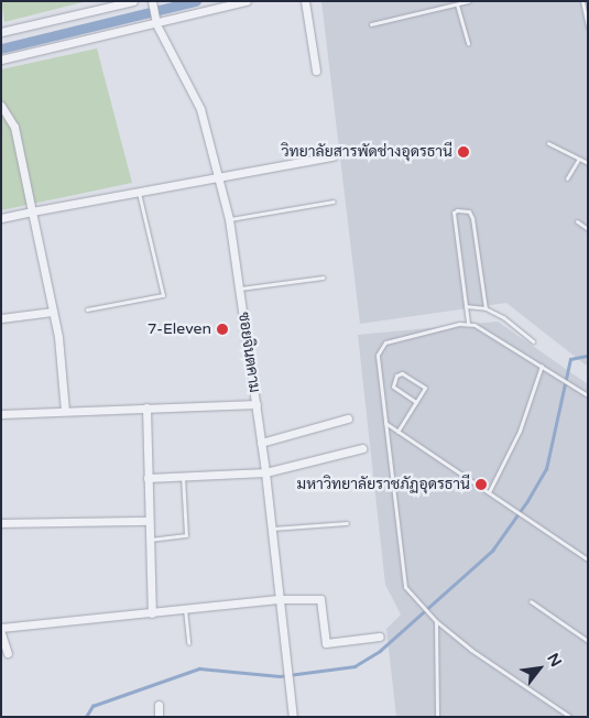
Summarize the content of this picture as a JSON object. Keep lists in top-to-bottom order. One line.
{"streets":{"street":["ซอยจินตคาม"]},"places":["วิทยาลัยสารพัดช่างอุดรธานี","7-Eleven","มหาวิทยาลัยราชภัฏอุดรธานี"],"north":"top right"}
